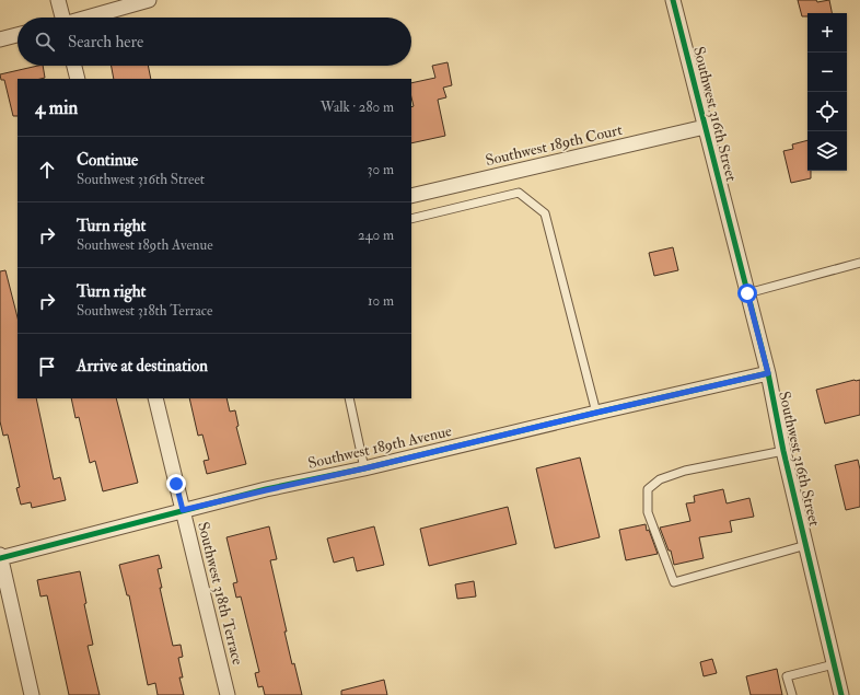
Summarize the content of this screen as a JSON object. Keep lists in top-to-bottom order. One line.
{"streets":{"street":["Southwest 316th Street","Southwest 189th Court","Southwest 189th Avenue","Southwest 318th Terrace"]},"crossings":[["Southwest 316th Street","Southwest 189th Court"],["Southwest 316th Street","Southwest 189th Avenue"],["Southwest 189th Avenue","Southwest 318th Terrace"]],"page":{"map_buttons":["+","−"],"search":"Search here","heading":["4 min","Walk · 280 m"],"list":[["Continue","Southwest 316th Street","30 m"],["Turn right","Southwest 189th Avenue","240 m"],["Turn right","Southwest 318th Terrace","10 m"],"Arrive at destination"]}}
